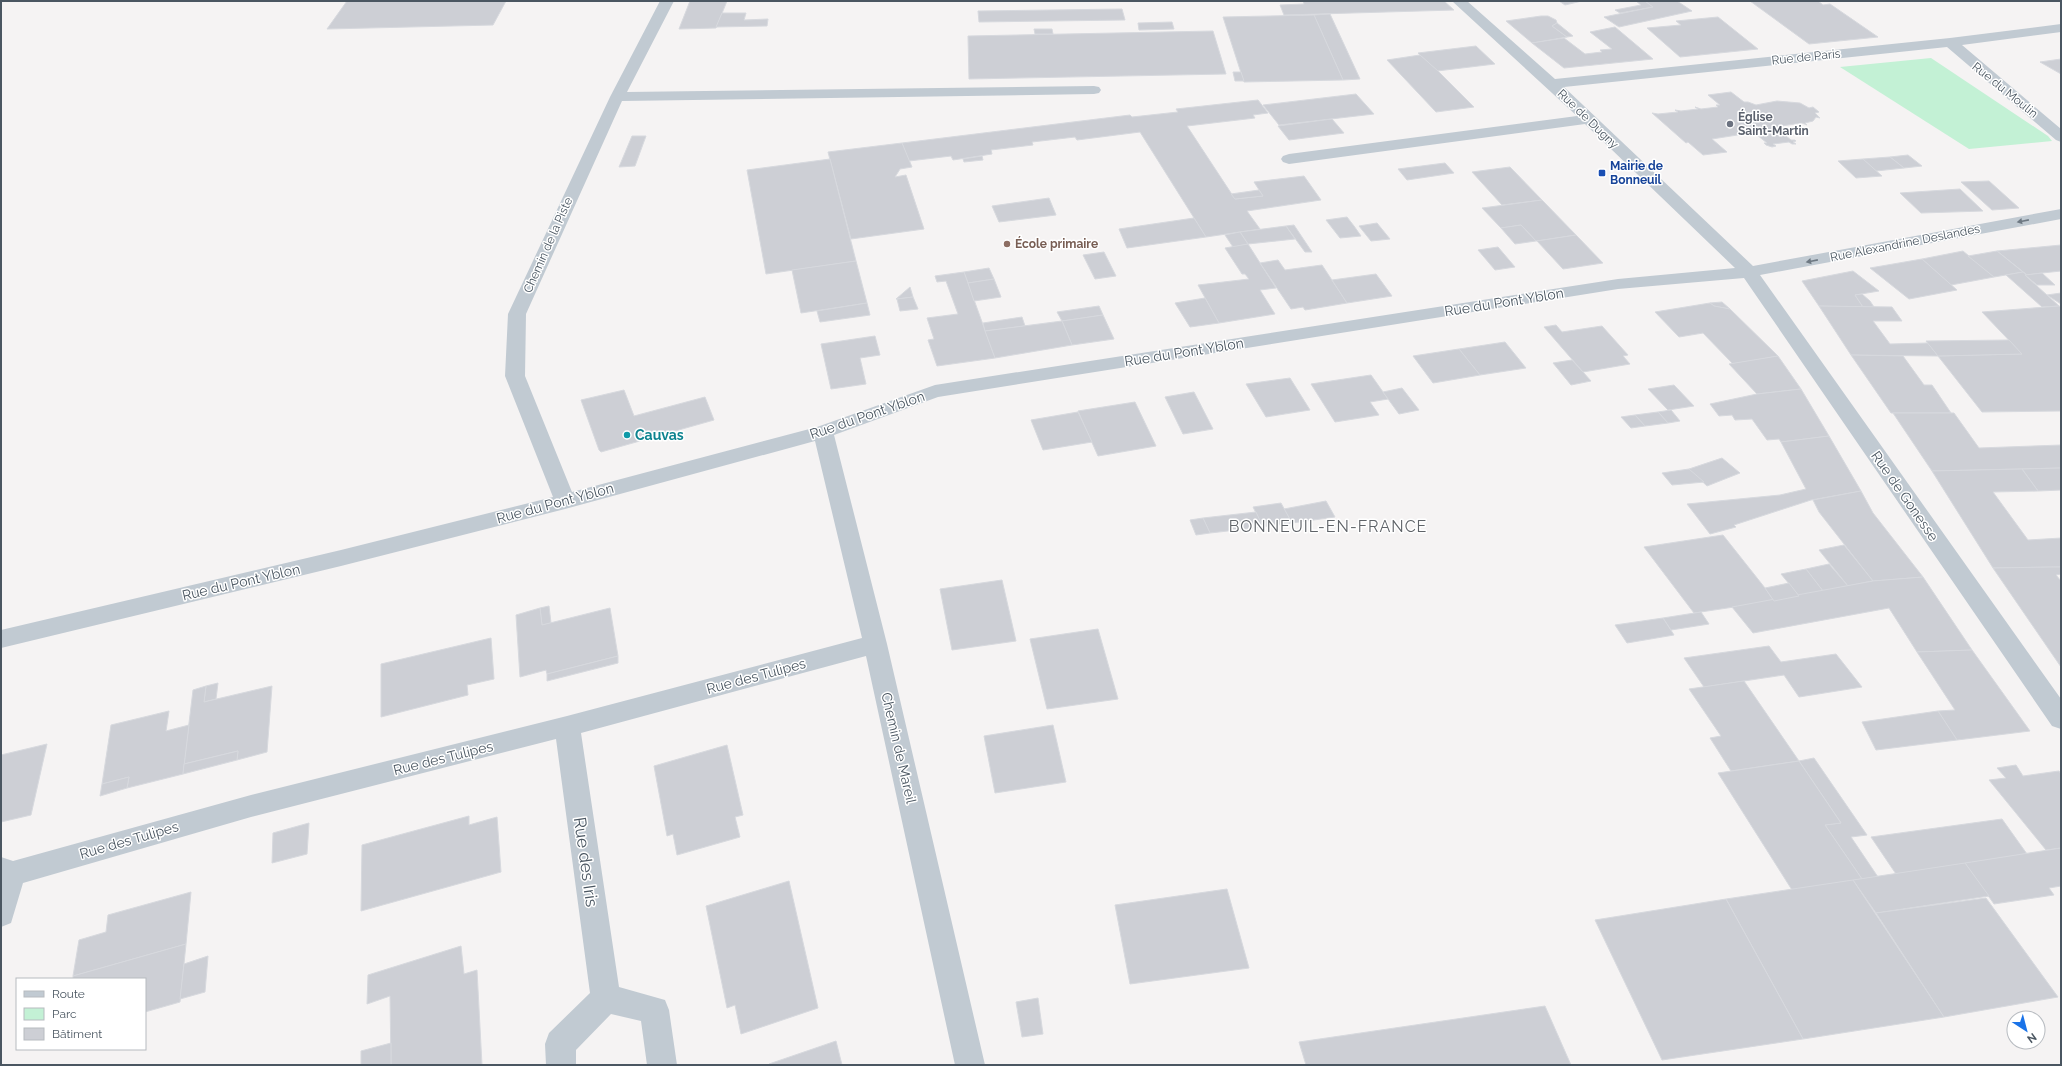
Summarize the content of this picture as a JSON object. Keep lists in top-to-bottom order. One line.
{"streets":{"street":["Rue de Paris","Rue du Moulin","Rue de Dugny","Rue Alexandrine Deslandes","Chemin de la Piste","Rue du Pont Yblon","Rue de Gonesse","Rue des Tulipes","Chemin de Mareil","Rue des Iris"]},"crossings":[["Rue de Paris","Rue du Moulin"],["Rue de Paris","Rue de Dugny"],["Rue de Dugny","Rue Alexandrine Deslandes"],["Rue de Dugny","Rue du Pont Yblon"],["Rue de Dugny","Rue de Gonesse"],["Rue Alexandrine Deslandes","Rue du Pont Yblon"],["Rue Alexandrine Deslandes","Rue de Gonesse"],["Chemin de la Piste","Rue du Pont Yblon"],["Rue du Pont Yblon","Rue de Gonesse"],["Rue du Pont Yblon","Chemin de Mareil"],["Rue des Tulipes","Chemin de Mareil"],["Rue des Tulipes","Rue des Iris"]],"one_way":["Rue Alexandrine Deslandes"],"districts":["BONNEUIL-EN-FRANCE"],"places":{"other":["Église Saint-Martin","École primaire","Cauvas"],"transit":["Mairie de Bonneuil"]},"legend":["Route","Parc","Bâtiment"],"north":"bottom right"}
